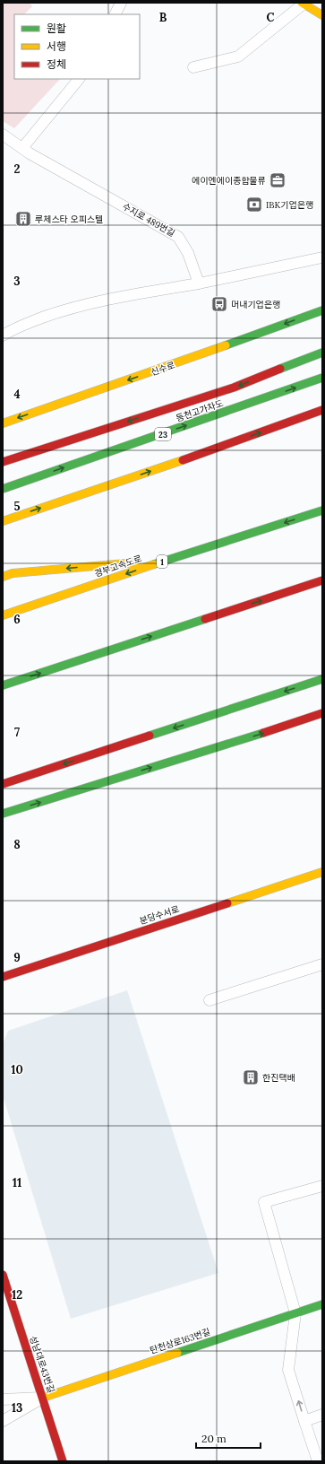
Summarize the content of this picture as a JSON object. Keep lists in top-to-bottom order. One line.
{"streets":{"main road":["신수로","동천고가차도","23","1","경부고속도로","분당수서로","탄천상로163번길","성남대로43번길"],"lane":["수지로 489번길"]},"crossings":[["탄천상로163번길","성남대로43번길"]],"one_way":["신수로"],"places":{"office":["에이엔에이종합물류"],"bank":["IBK기업은행"],"building":["루체스타 오피스텔","한진택배"],"bus stop":["머내기업은행"]},"legend":["원활","서행","정체"],"scale_bar":"20 m","grid":{"columns":["B","C"],"rows":["2","3","4","5","6","7","8","9","10","11","12","13"]}}
